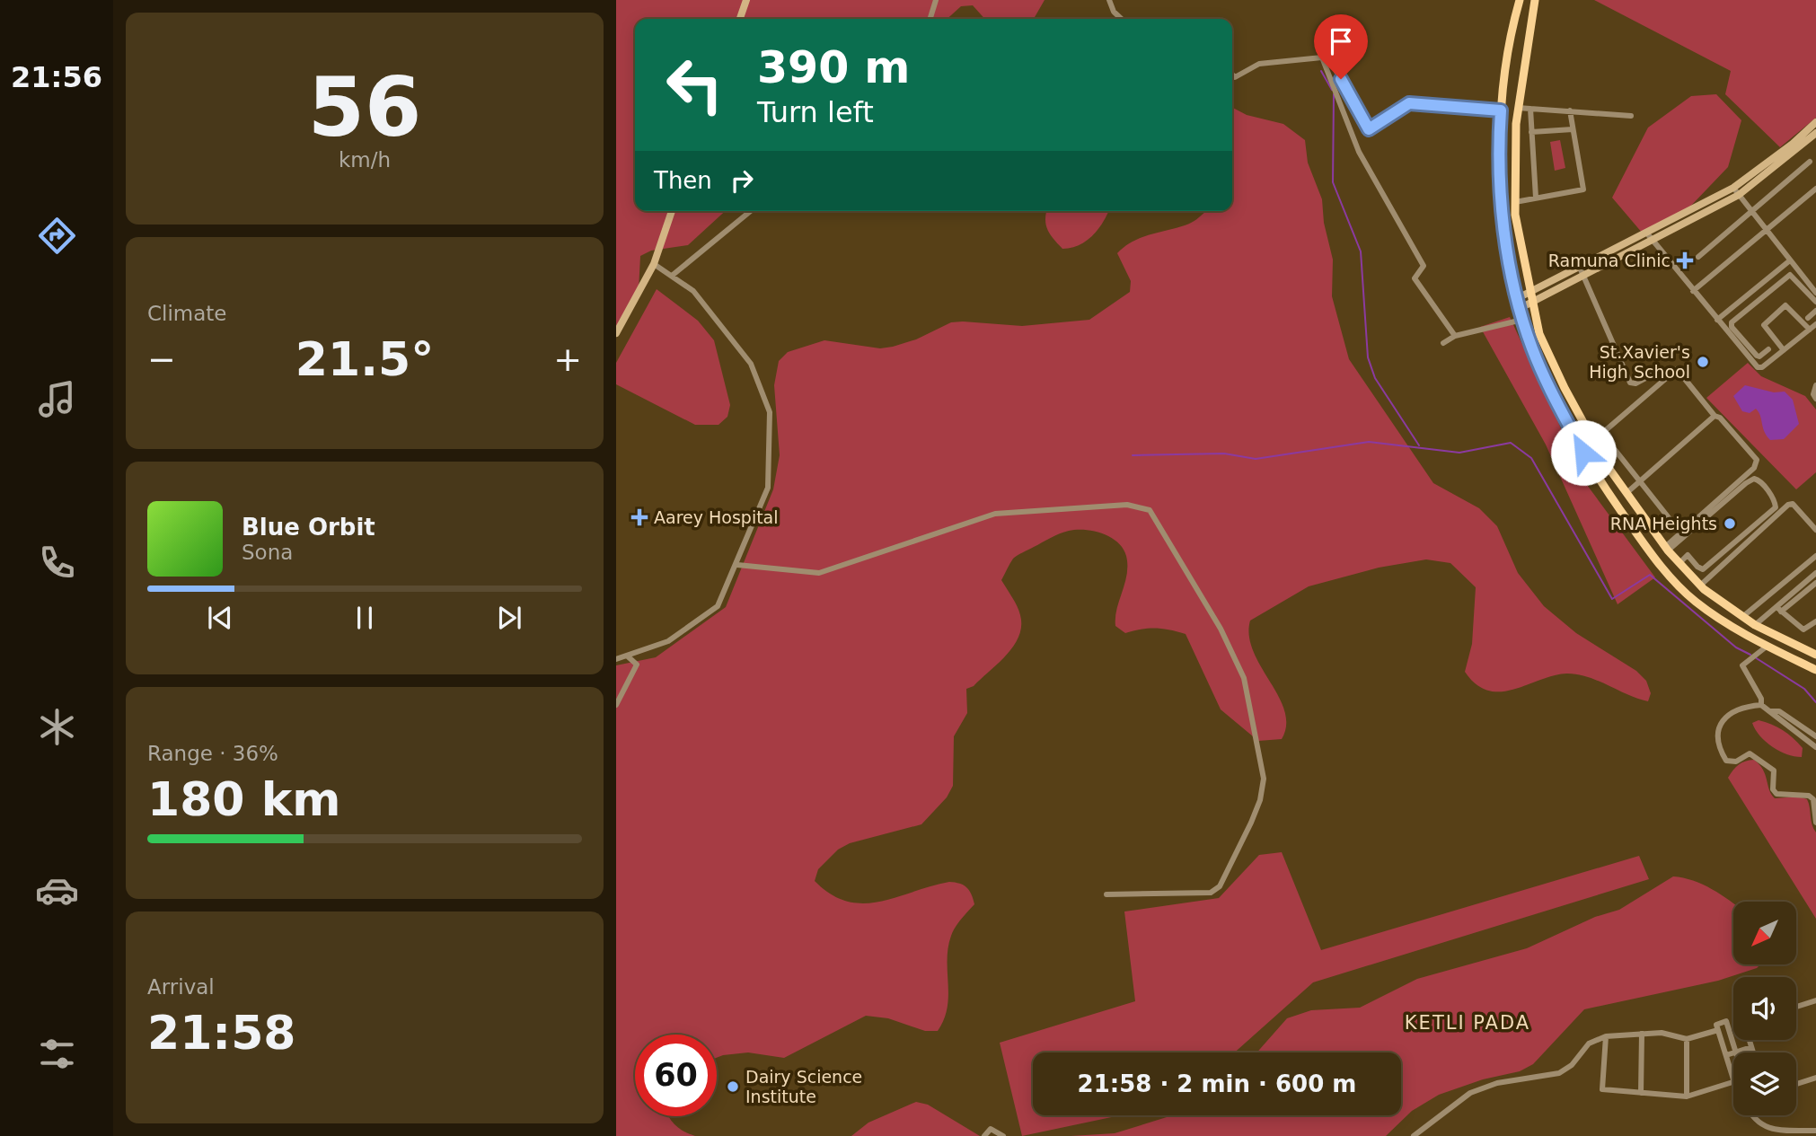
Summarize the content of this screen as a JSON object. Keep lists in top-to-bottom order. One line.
{"districts":["KETLI PADA"],"places":{"health":["Ramuna Clinic","Aarey Hospital"],"other":["St.Xavier's High School","RNA Heights","Dairy Science Institute"]},"north":"bottom left","page":{"tabs":"21:56","tile":[["56","km/h"],"Climate",["Range · 36%","180 km"],["Arrival","21:58"]],"turn":["390 m","Turn left"],"then":"Then","heat":["−","21.5°","+"],"song":["Blue Orbit","Sona"],"limit":"60","trip":"21:58 · 2 min · 600 m"}}
